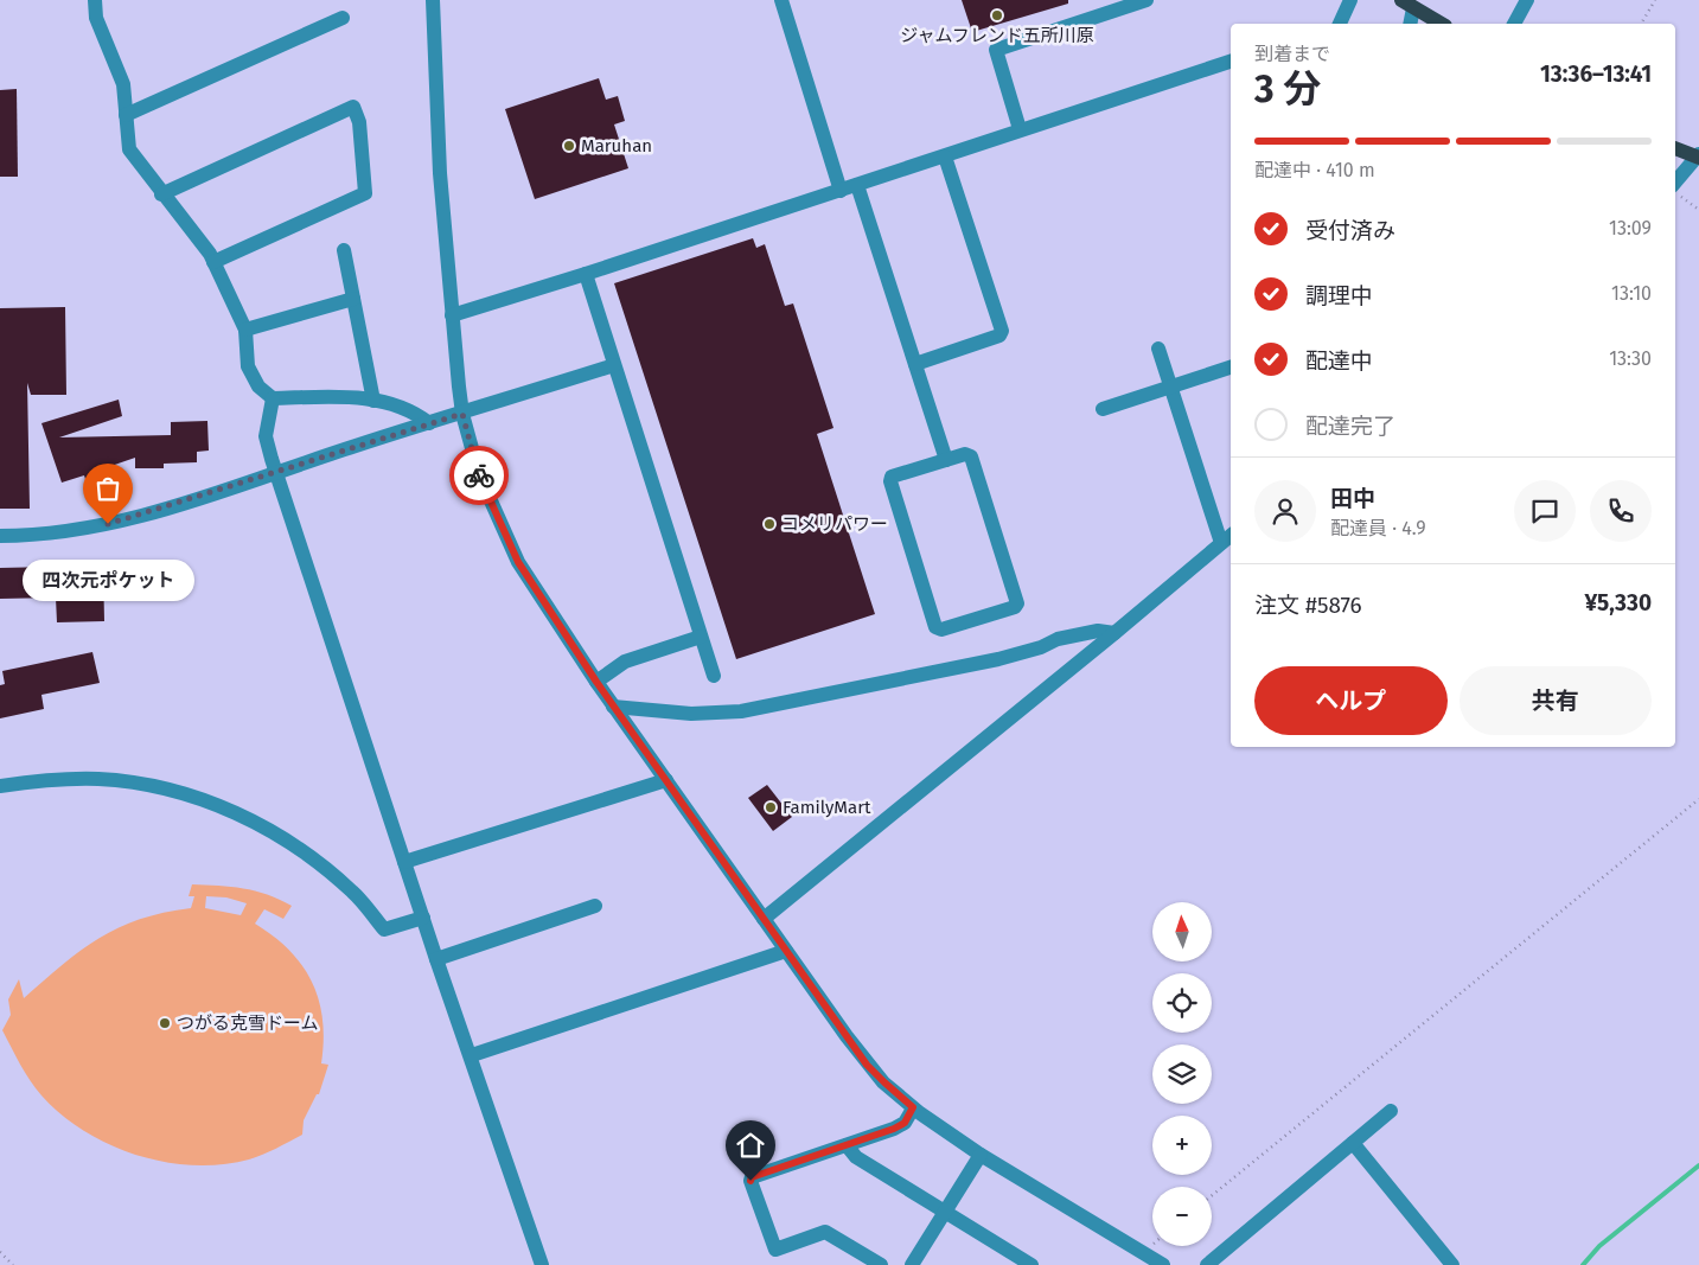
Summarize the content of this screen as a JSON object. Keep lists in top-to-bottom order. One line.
{"places":["ジャムフレンド五所川原","Maruhan","四次元ポケット","コメリパワー","FamilyMart","つがる克雪ドーム"],"north":"top","page":{"heading":["3 分","到着まで","13:36–13:41"],"panel":["田中","配達員 · 4.9","注文 #5876","¥5,330"],"bar":"配達中 · 410 m","list":[["受付済み","13:09"],["調理中","13:10"],["配達中","13:30"],"配達完了"],"bubble":"四次元ポケット","buttons":["ヘルプ","共有"],"map_buttons":["+","−"]}}
